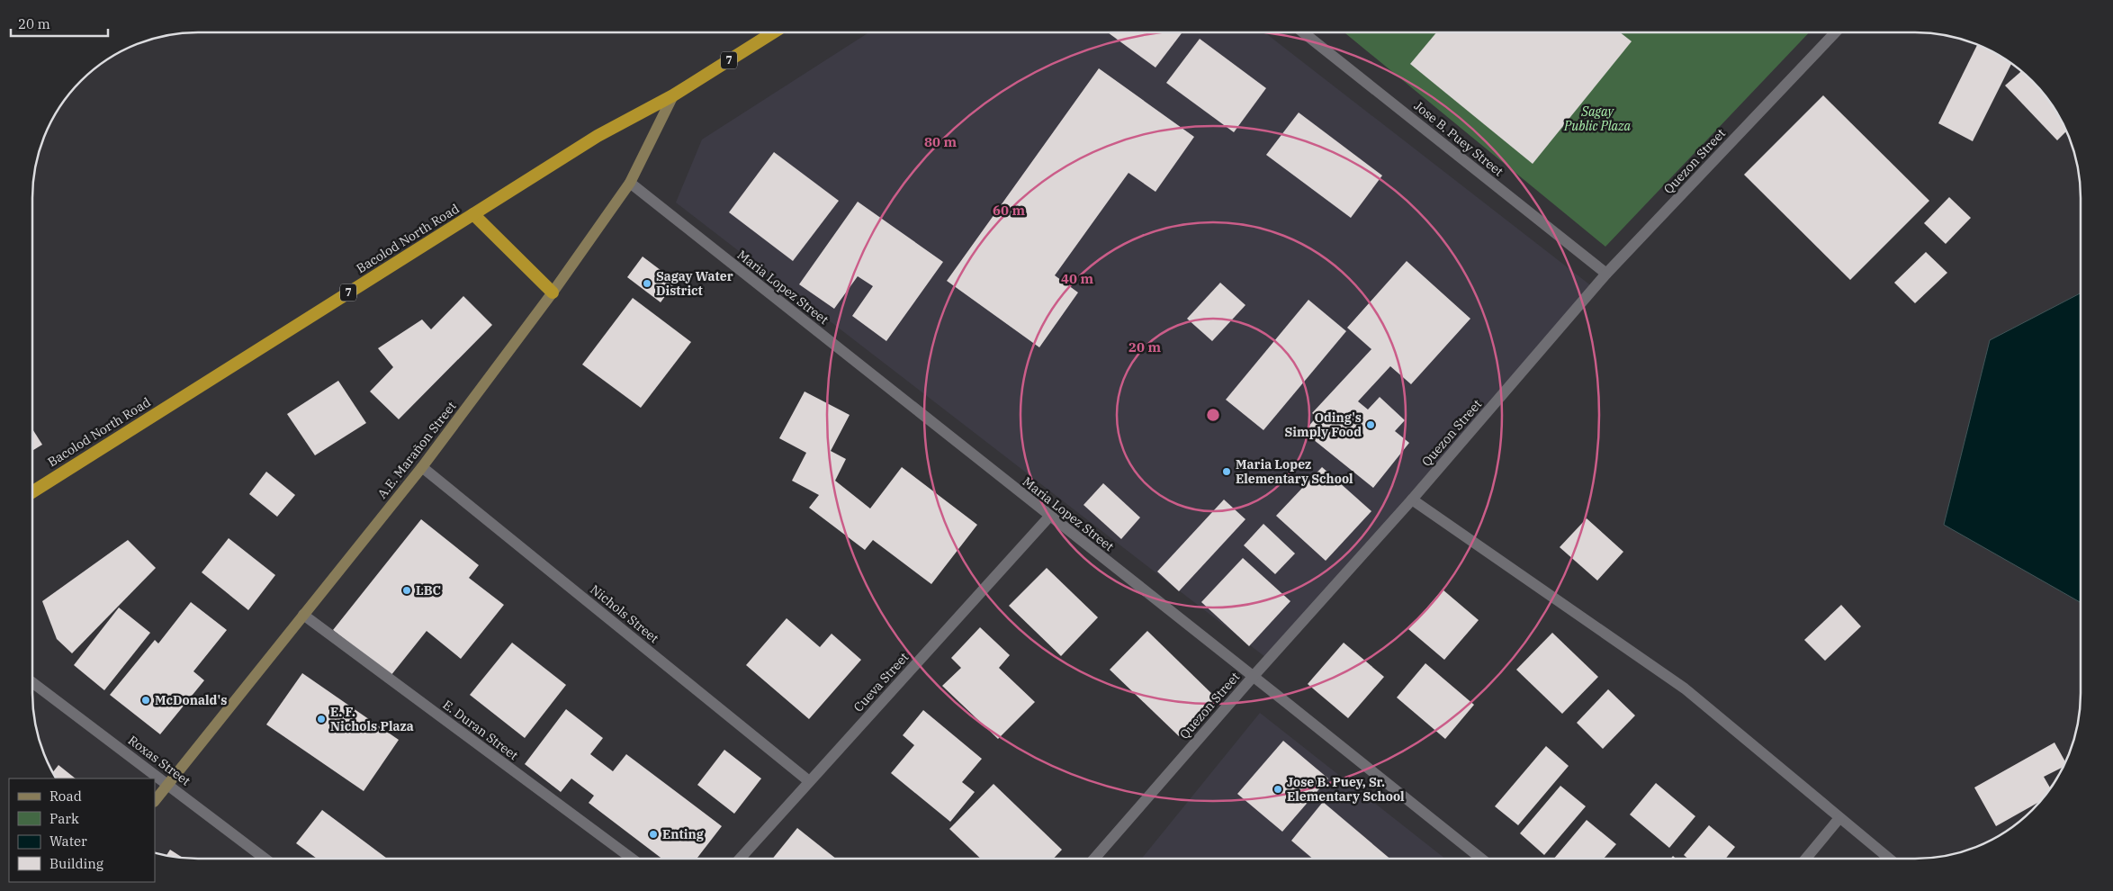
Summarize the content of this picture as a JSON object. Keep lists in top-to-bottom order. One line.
{"streets":{"highway":["7","Bacolod North Road"],"main road":["A.E. Marañon Street"],"street":["Jose B. Puey Street","Quezon Street","Maria Lopez Street","Nichols Street","Cueva Street","E. Duran Street","Roxas Street"]},"crossings":[["Jose B. Puey Street","Quezon Street"],["Quezon Street","Maria Lopez Street"],["Bacolod North Road","A.E. Marañon Street"],["Maria Lopez Street","A.E. Marañon Street"],["Maria Lopez Street","Cueva Street"],["A.E. Marañon Street","Nichols Street"],["A.E. Marañon Street","E. Duran Street"],["A.E. Marañon Street","Roxas Street"],["Nichols Street","Cueva Street"]],"parks":["Sagay Public Plaza"],"places":["Sagay Water District","Oding's Simply Food","Maria Lopez Elementary School","LBC","McDonald's","E. F. Nichols Plaza","Jose B. Puey, Sr. Elementary School","Enting"],"legend":["Road","Park","Water","Building"],"scale_bar":"20 m","rings":["80 m","60 m","40 m","20 m"]}
